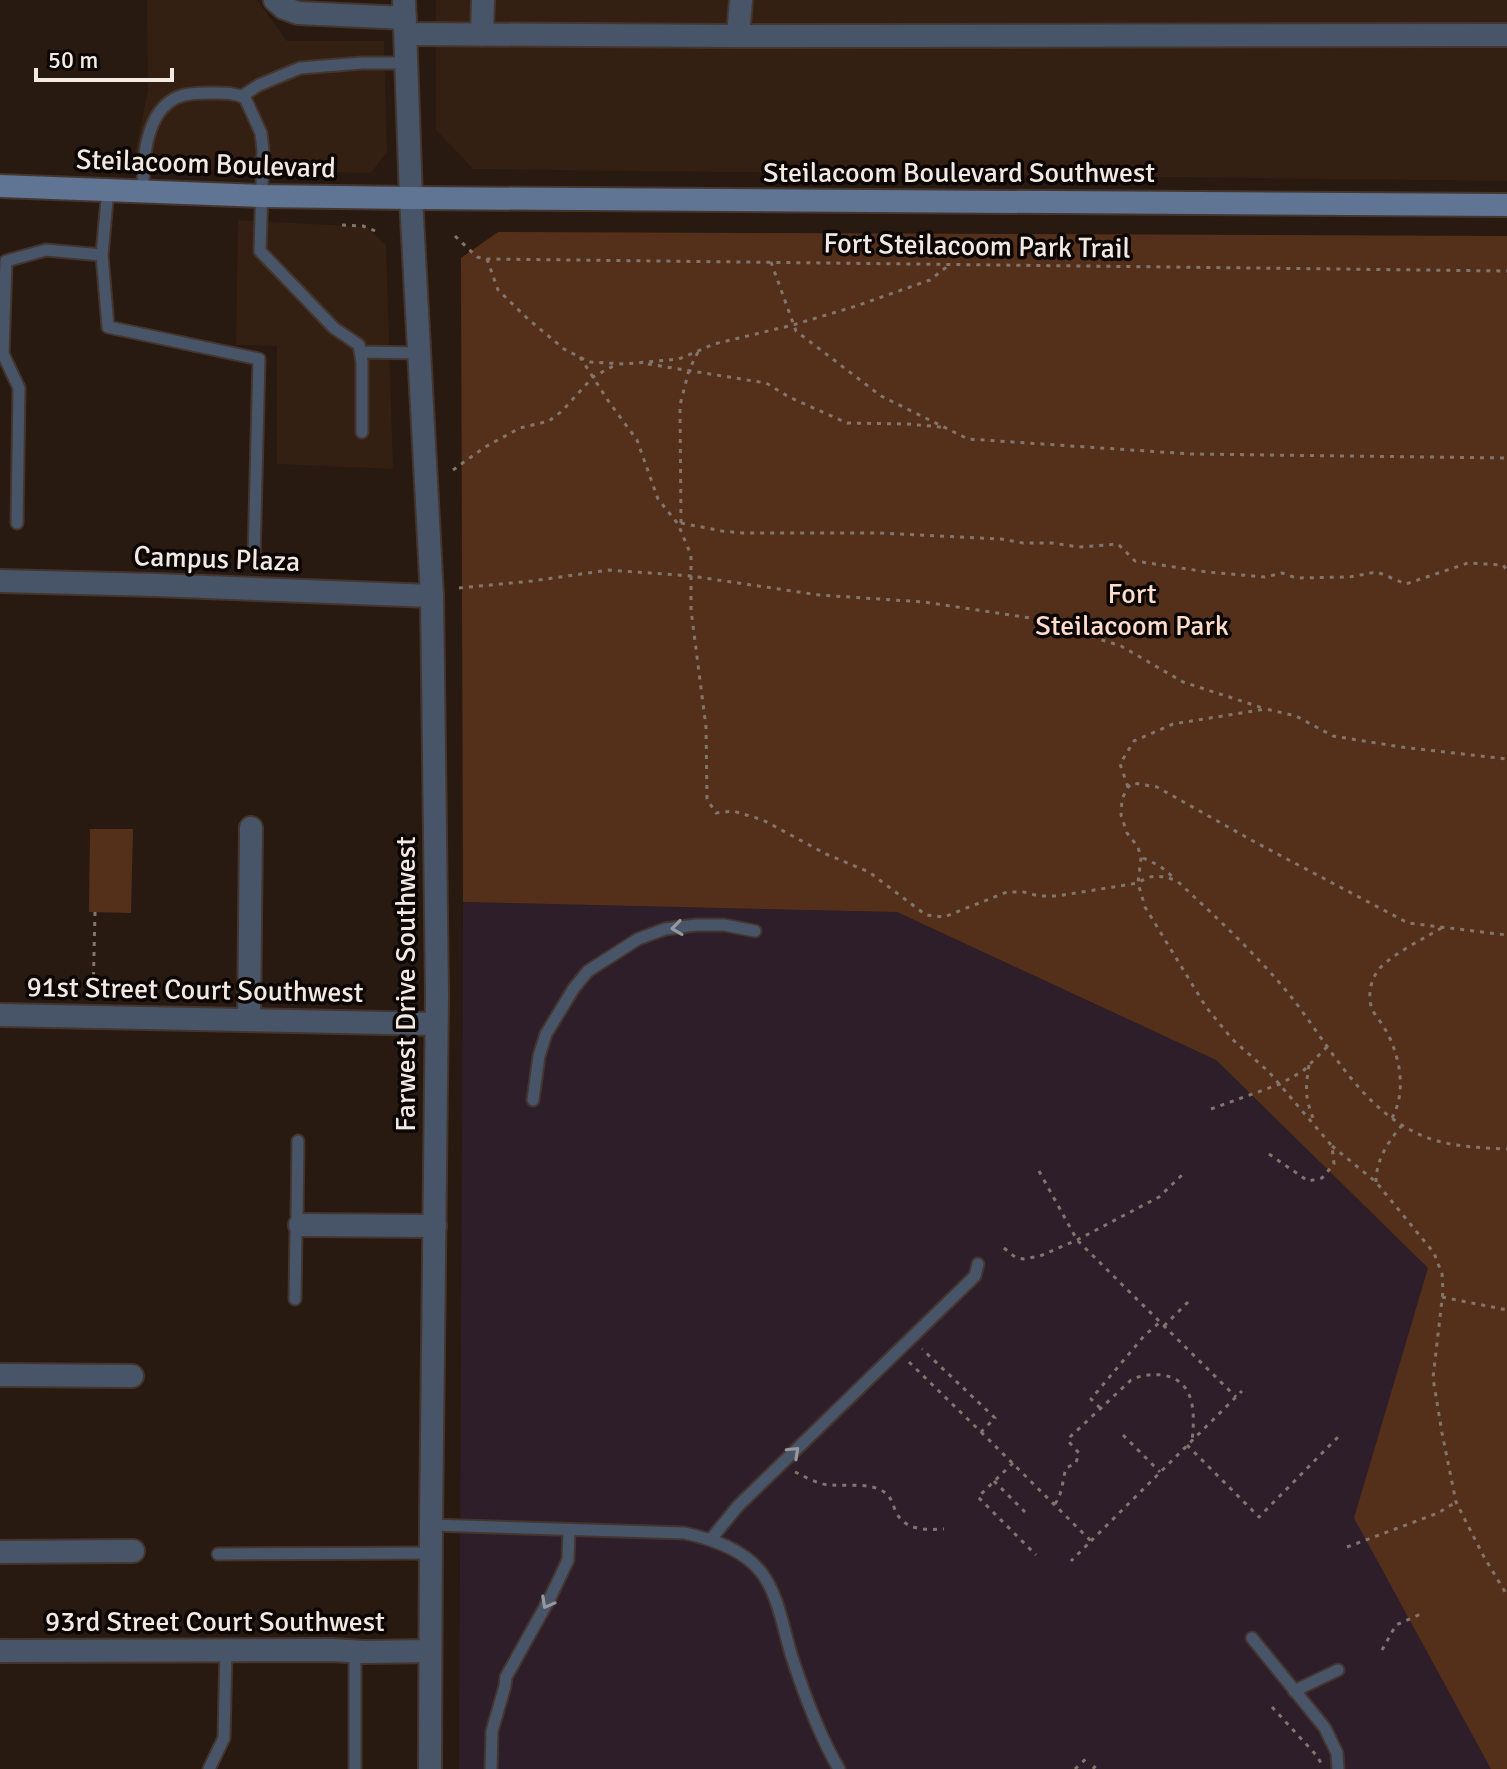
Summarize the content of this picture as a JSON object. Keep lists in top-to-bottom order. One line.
{"streets":{"main road":["Steilacoom Boulevard","Steilacoom Boulevard Southwest"],"street":["Campus Plaza","Farwest Drive Southwest","91st Street Court Southwest","93rd Street Court Southwest"],"path":["Fort Steilacoom Park Trail"]},"crossings":[["Steilacoom Boulevard","Steilacoom Boulevard Southwest"],["Steilacoom Boulevard","Campus Plaza"],["Steilacoom Boulevard","Farwest Drive Southwest"],["Steilacoom Boulevard Southwest","Farwest Drive Southwest"],["Campus Plaza","Farwest Drive Southwest"],["Farwest Drive Southwest","91st Street Court Southwest"],["Farwest Drive Southwest","93rd Street Court Southwest"]],"parks":["Fort Steilacoom Park"],"scale_bar":"50 m"}
